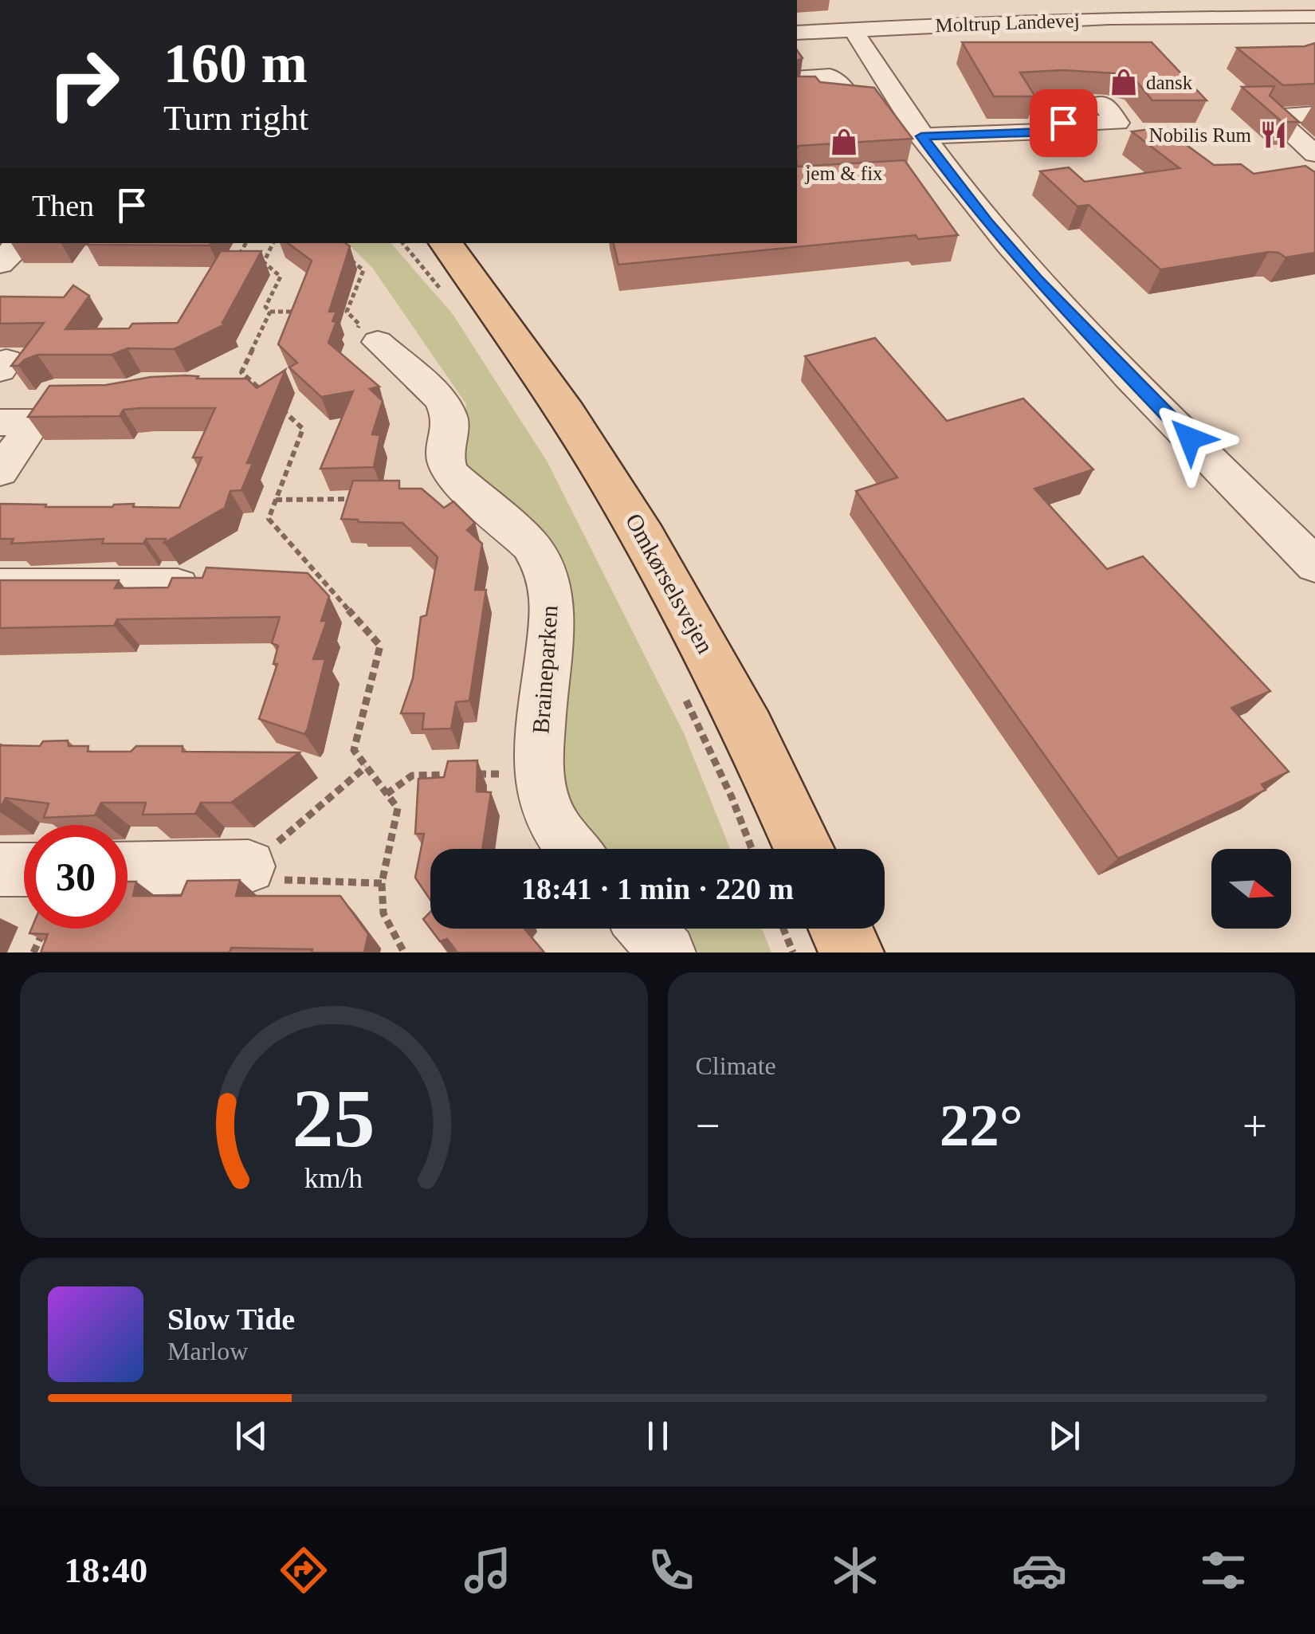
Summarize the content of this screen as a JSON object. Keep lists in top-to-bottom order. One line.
{"streets":{"main road":["Omkørselsvejen"],"street":["Moltrup Landevej","Braineparken"]},"places":{"shop":["dansk","jem & fix"],"restaurant":["Nobilis Rum"]},"north":"right","page":{"turn":["160 m","Turn right"],"then":"Then","limit":"30","trip":"18:41 · 1 min · 220 m","tile":"Climate","heat":["−","22°","+"],"song":["Slow Tide","Marlow"],"tabs":"18:40","gauge":["25","km/h"]}}
